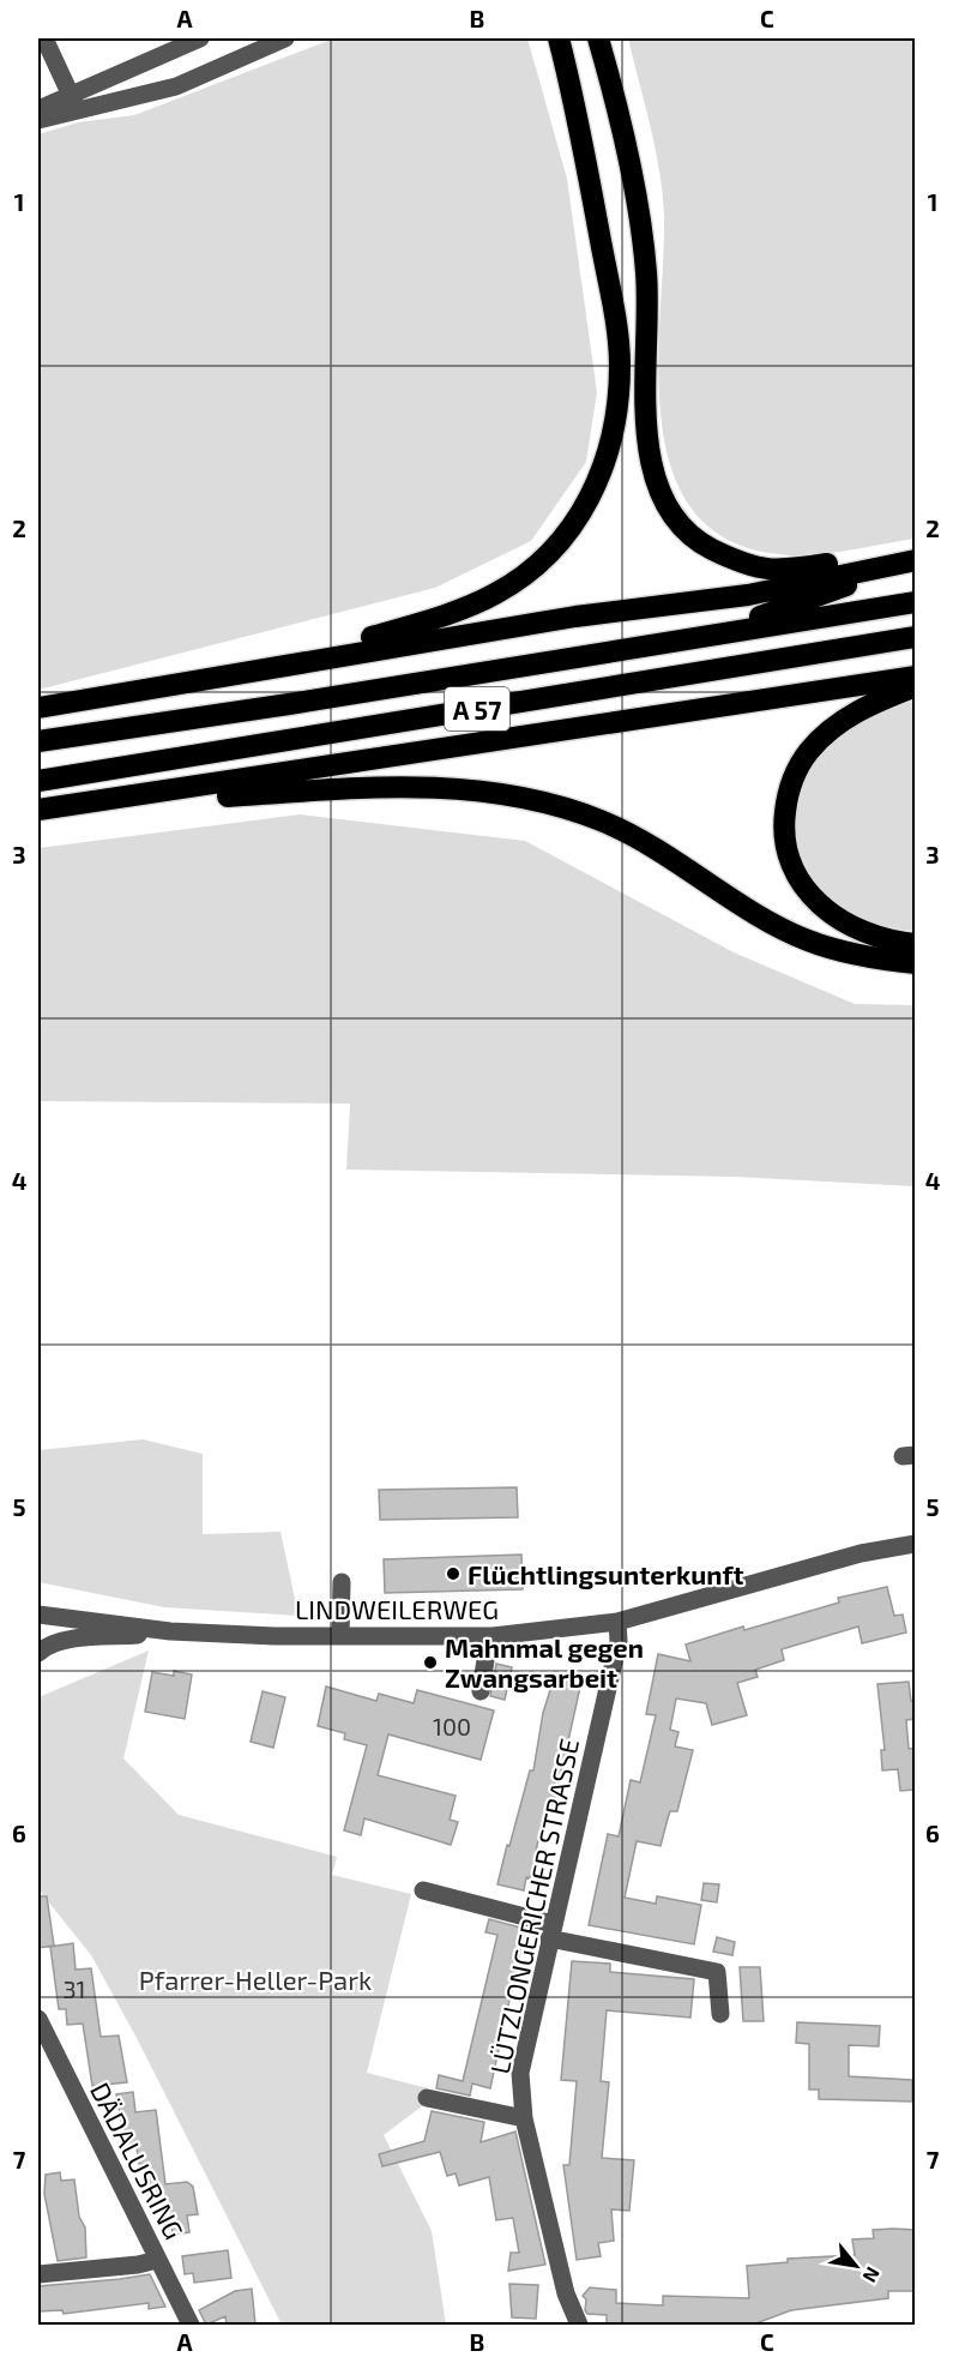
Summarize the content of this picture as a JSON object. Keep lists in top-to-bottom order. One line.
{"streets":{"highway":["A 57"],"street":["LINDWEILERWEG","LÜTZLONGERICHER STRASSE","DÄDALUSRING"]},"crossings":[["LINDWEILERWEG","LÜTZLONGERICHER STRASSE"]],"parks":["Pfarrer-Heller-Park"],"places":["Flüchtlingsunterkunft","Mahnmal gegen Zwangsarbeit"],"house_numbers":["100","31"],"north":"bottom right","grid":{"columns":["A","B","C"],"rows":["1","2","3","4","5","6","7"]}}
